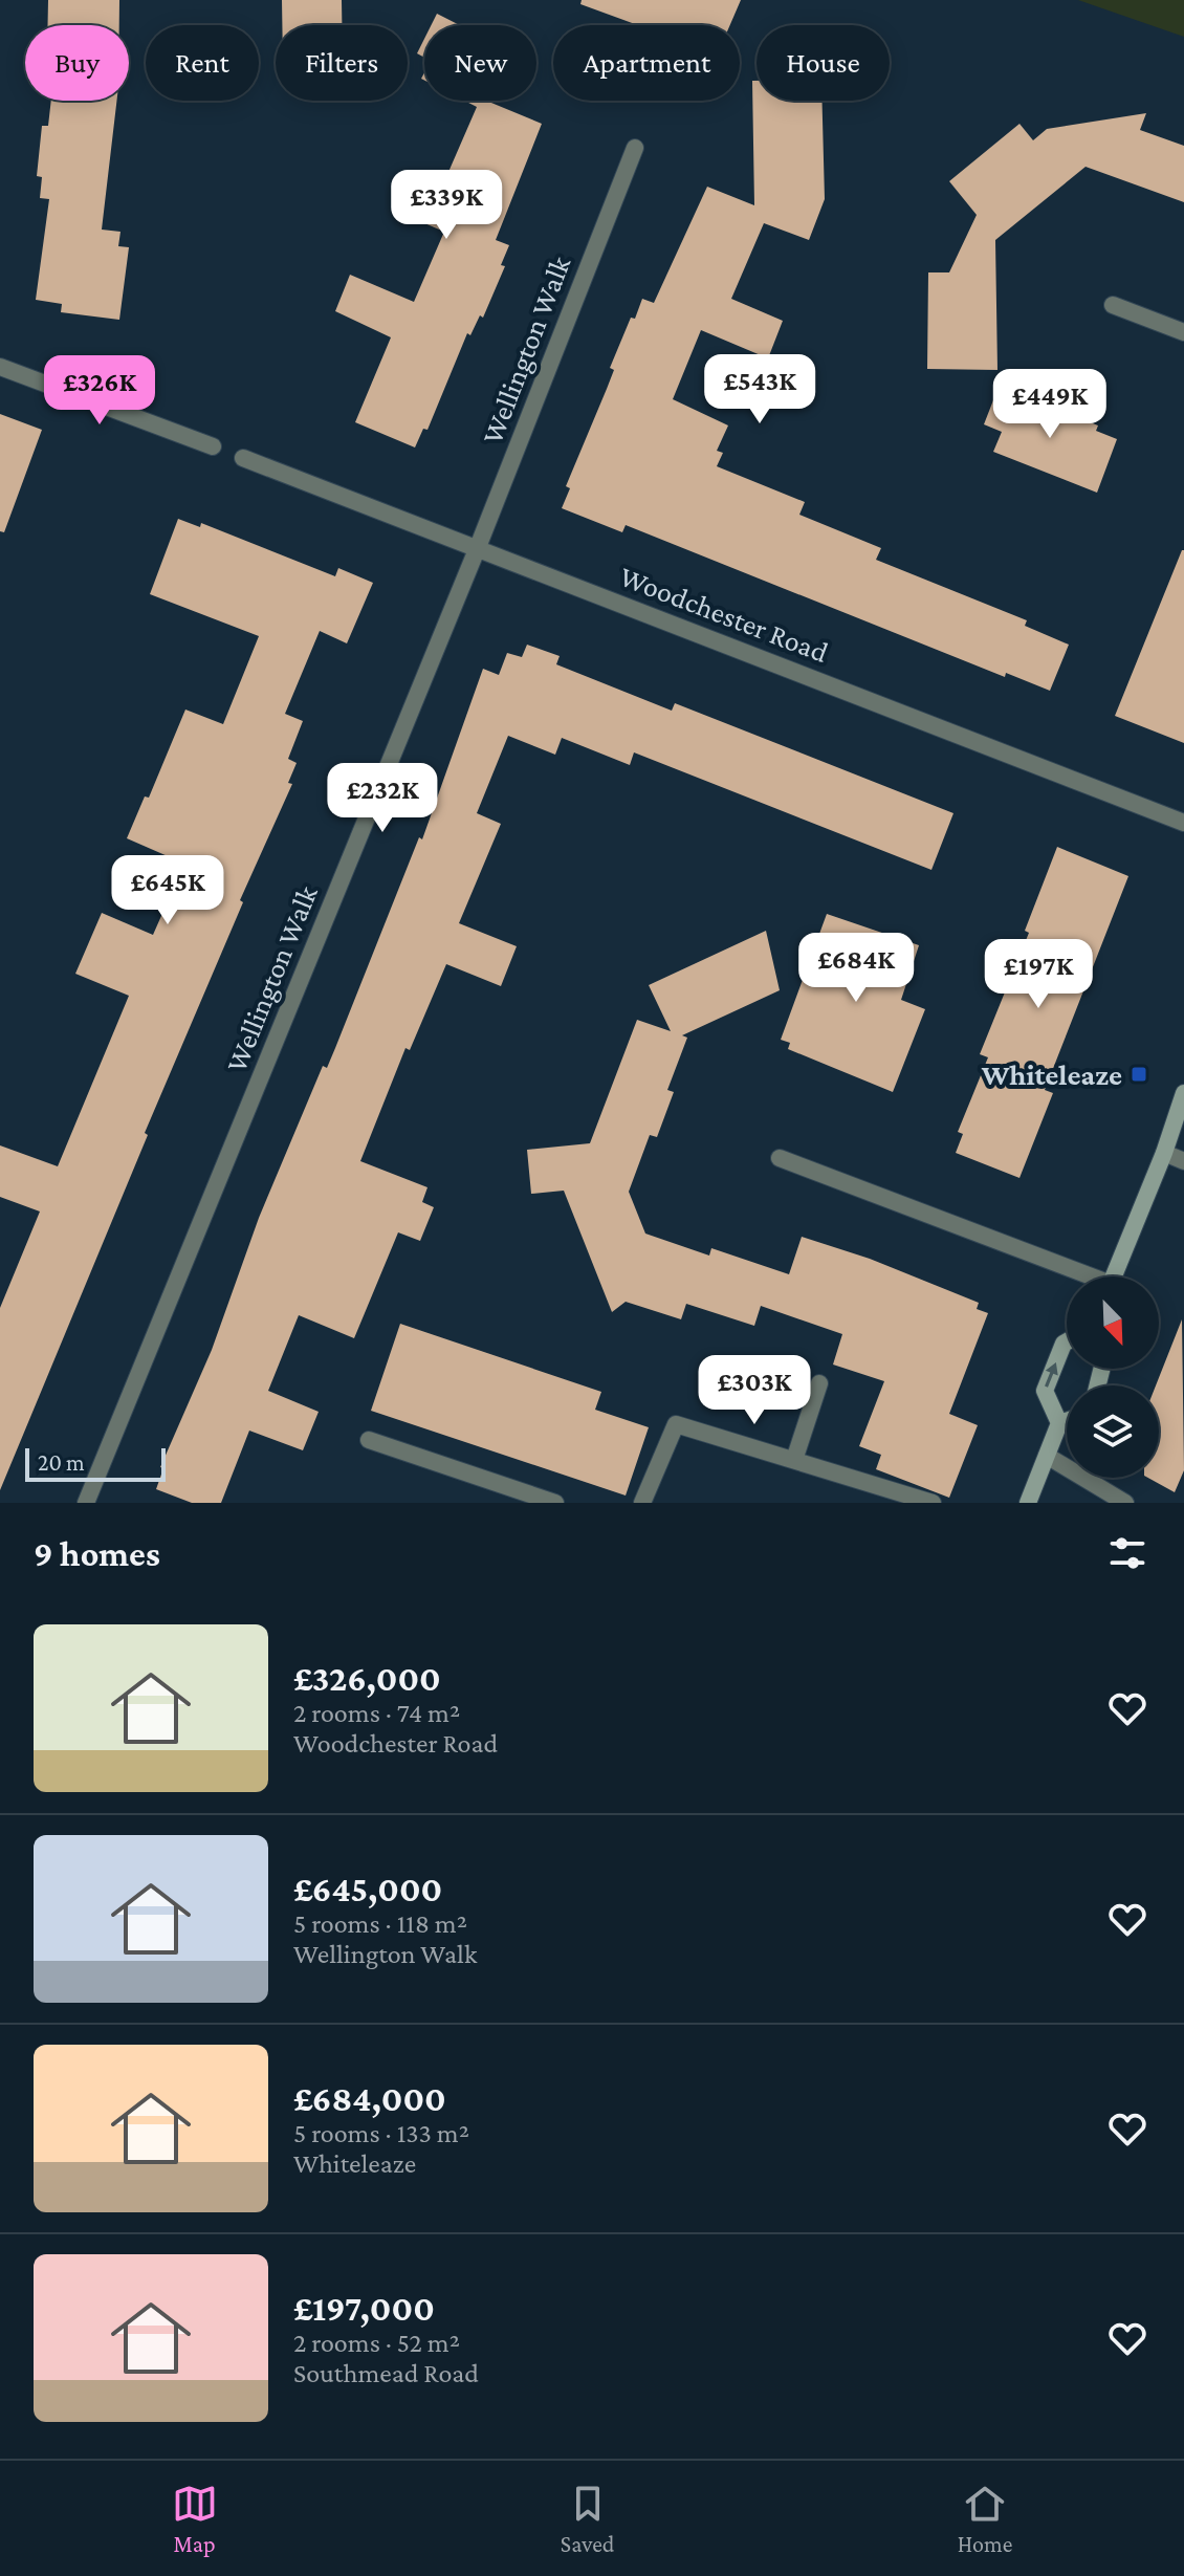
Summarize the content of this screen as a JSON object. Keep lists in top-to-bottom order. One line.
{"streets":{"street":["Wellington Walk","Woodchester Road"]},"crossings":[["Wellington Walk","Woodchester Road"]],"places":{"transit":["Whiteleaze"]},"scale_bar":"20 m","north":"bottom right","page":{"chip":["Buy","Rent","Filters","New","Apartment","House"],"price":["£339K","£543K","£326K","£449K","£232K","£645K","£684K","£197K","£303K"],"scale":"20 m","heading":"9 homes","list":[{"name":"£326,000","note":"2 rooms · 74 m² · Woodchester Road"},{"name":"£645,000","note":"5 rooms · 118 m² · Wellington Walk"},{"name":"£684,000","note":"5 rooms · 133 m² · Whiteleaze"},{"name":"£197,000","note":"2 rooms · 52 m² · Southmead Road"}],"tabs":["Map","Saved","Home"]}}
